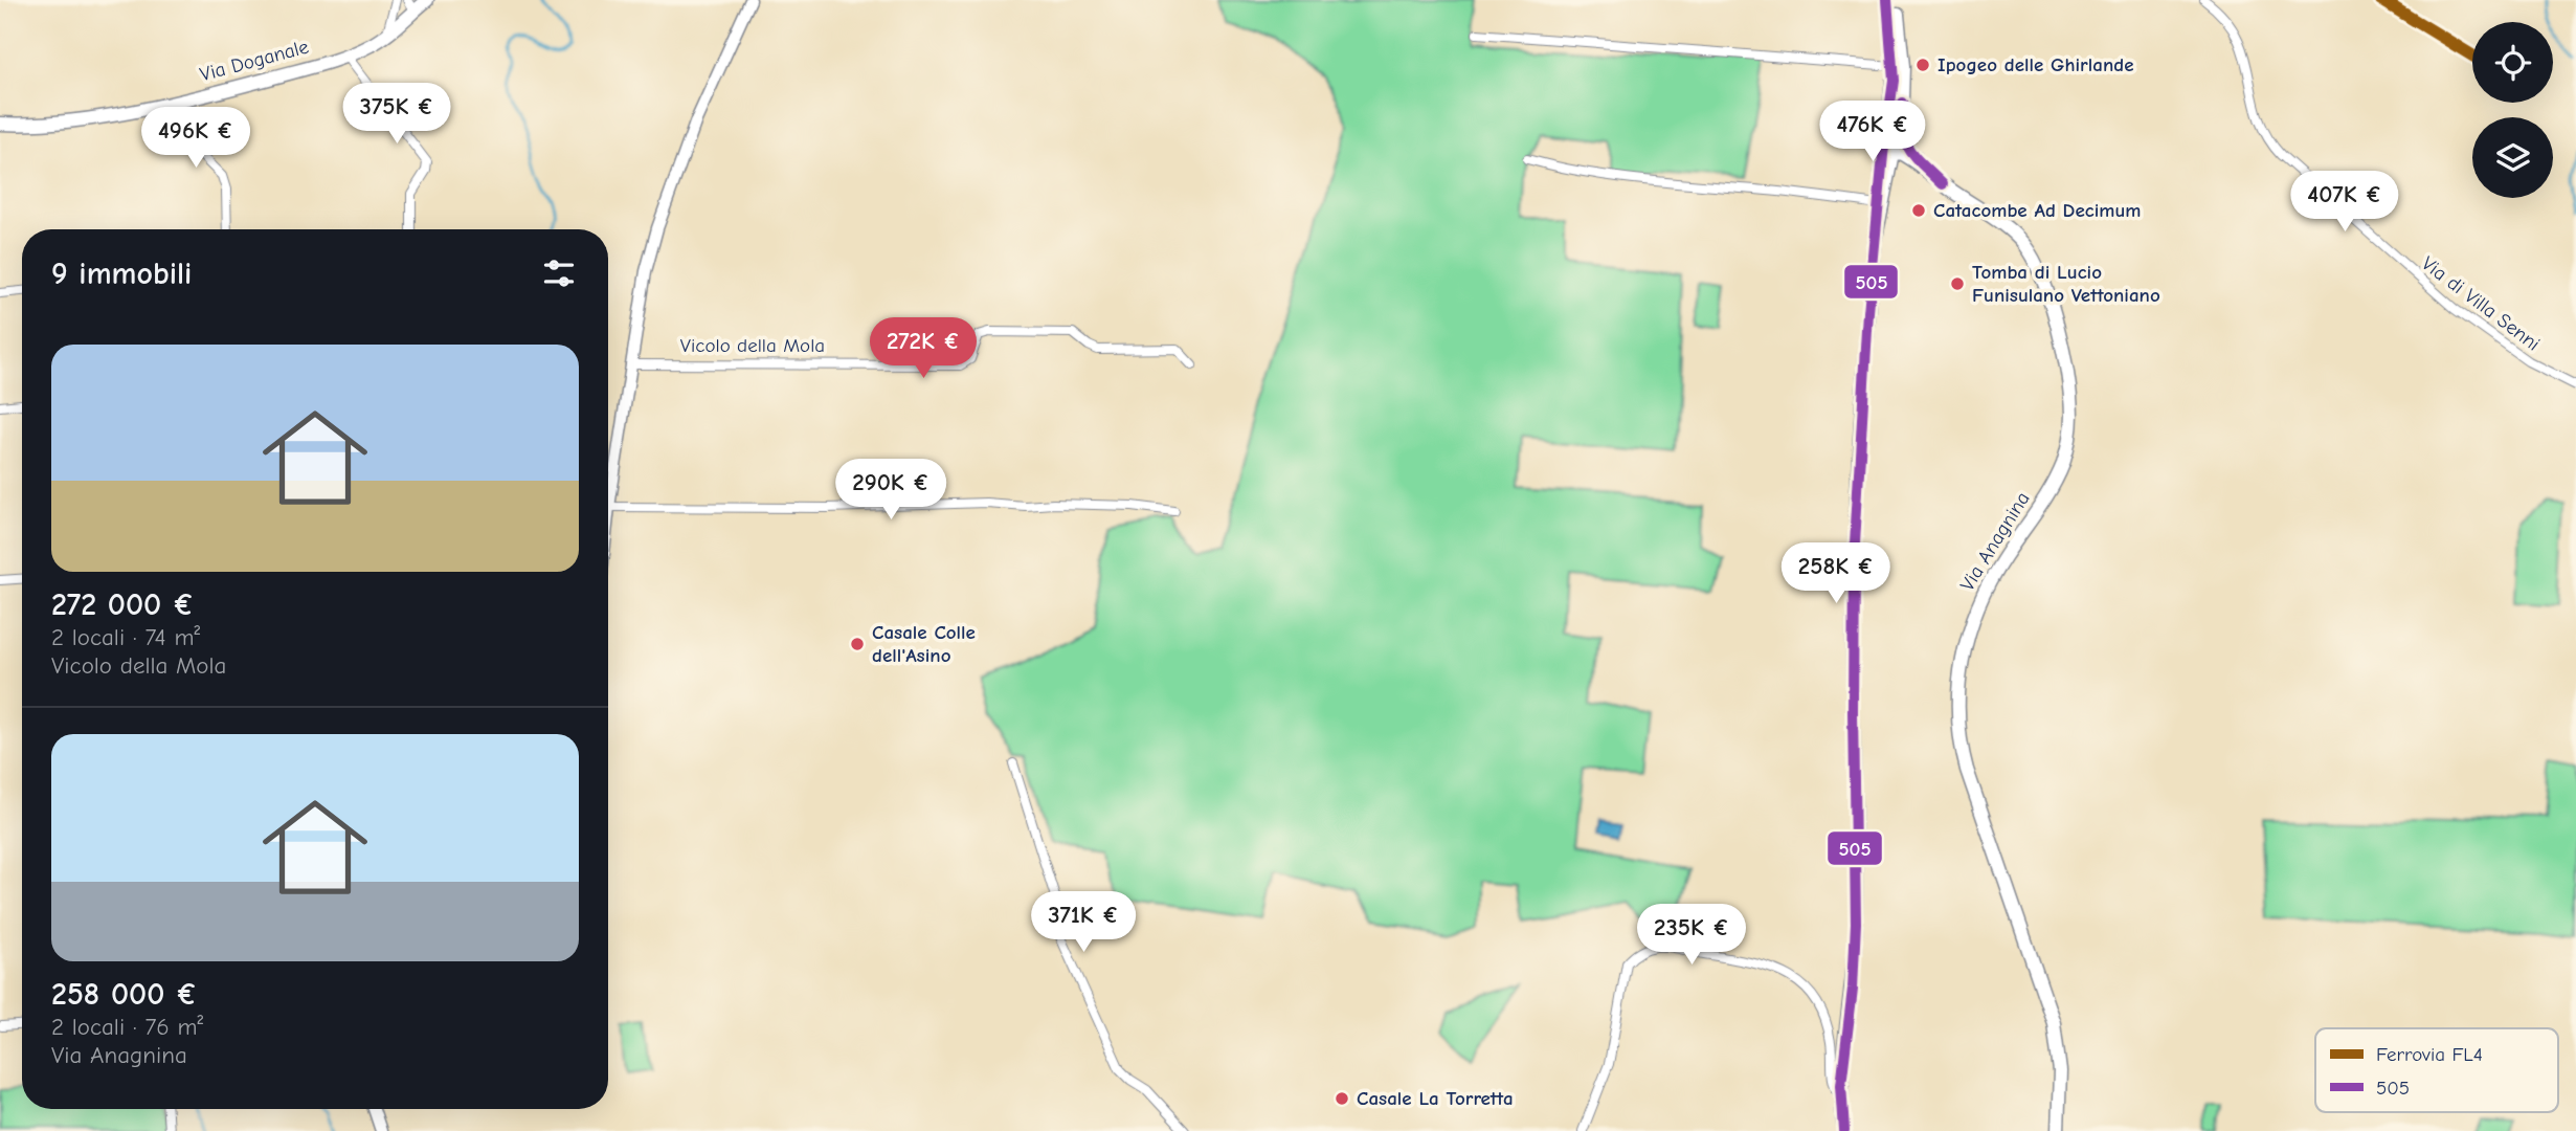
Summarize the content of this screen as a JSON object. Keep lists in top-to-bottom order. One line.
{"streets":{"main road":["Via Doganale","Via Anagnina"],"street":["Via di Villa Senni","Vicolo della Mola"]},"places":["Ipogeo delle Ghirlande","Catacombe Ad Decimum","Tomba di Lucio Funisulano Vettoniano","Casale Colle dell'Asino","Casale La Torretta"],"lines":["rail line FL4","transit line 505"],"legend":["Ferrovia FL4","505"],"page":{"price":["375K €","476K €","496K €","407K €","272K €","290K €","258K €","371K €","235K €"],"heading":"9 immobili","list":[{"name":"272 000 €","note":"2 locali · 74 m² · Vicolo della Mola"},{"name":"258 000 €","note":"2 locali · 76 m² · Via Anagnina"}]}}
